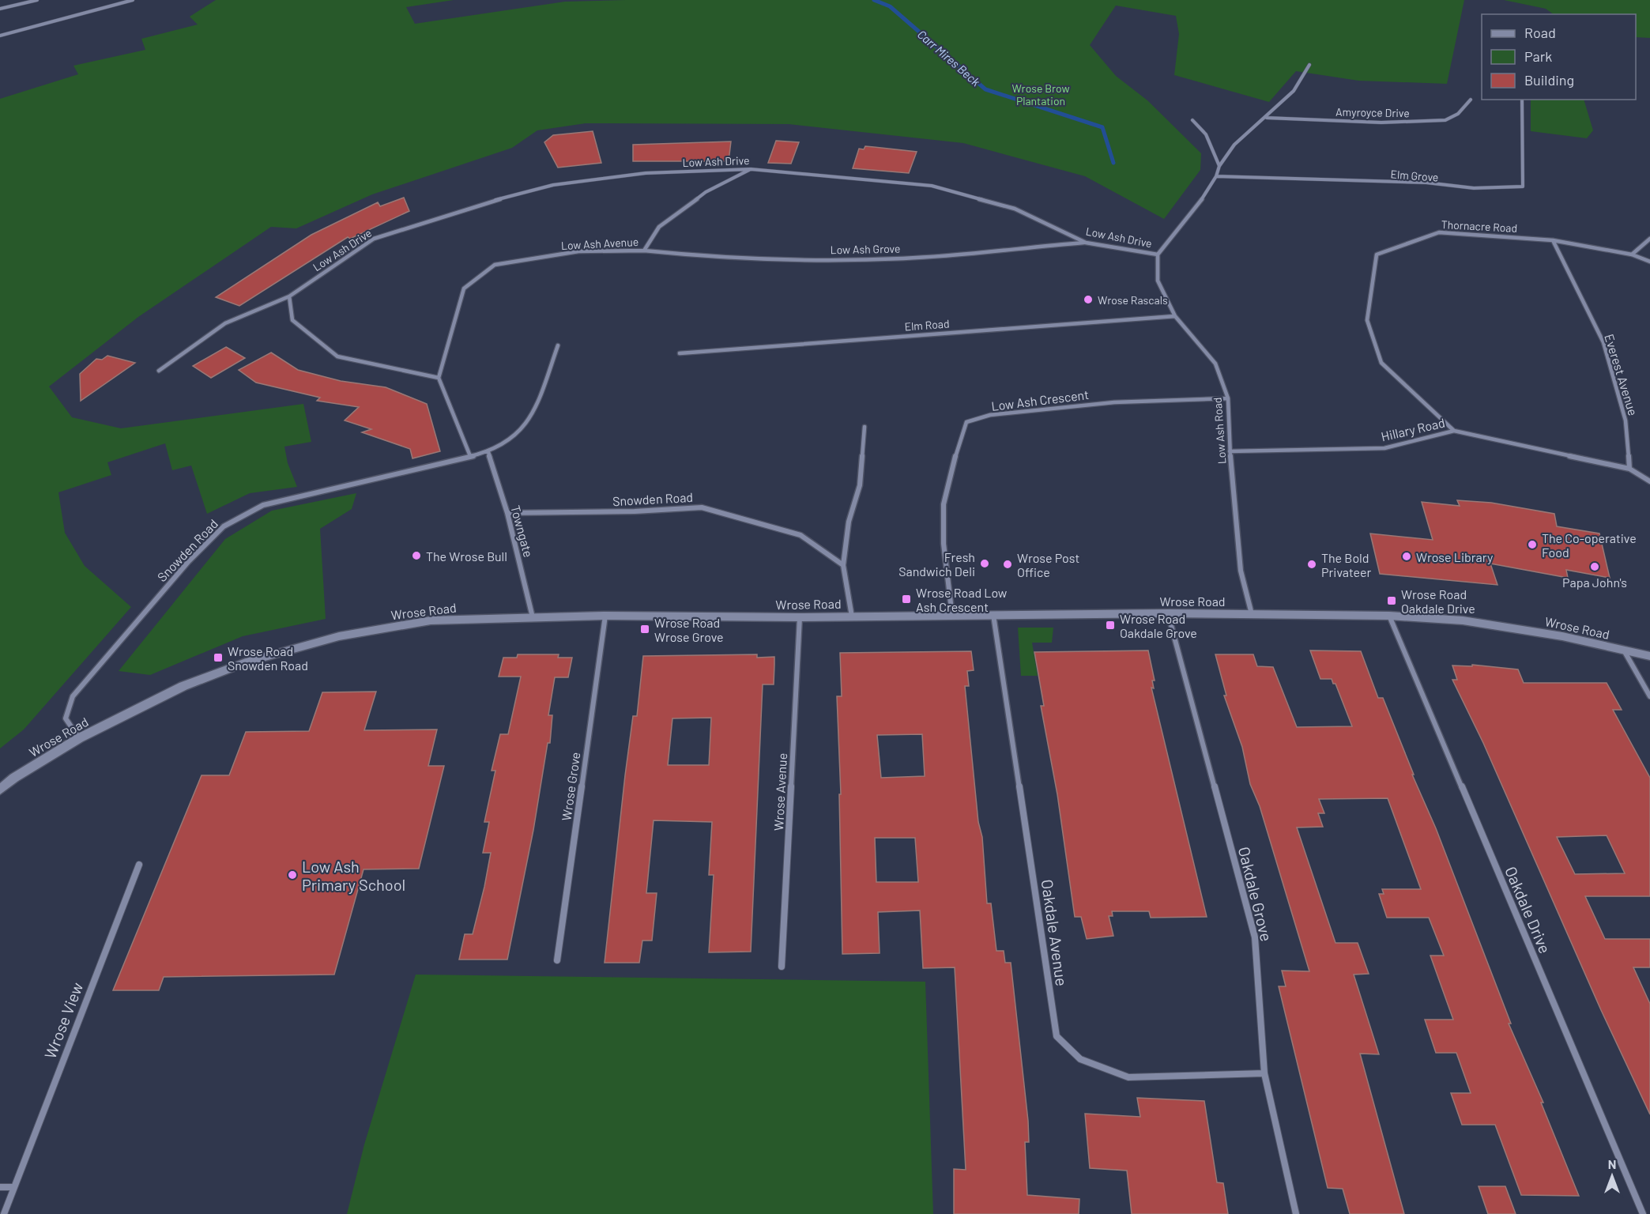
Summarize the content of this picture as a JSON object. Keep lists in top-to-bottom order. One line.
{"streets":{"street":["Amyroyce Drive","Low Ash Drive","Elm Grove","Thornacre Road","Low Ash Avenue","Low Ash Grove","Elm Road","Everest Avenue","Low Ash Crescent","Hillary Road","Low Ash Road","Snowden Road","Towngate","Wrose Road","Wrose Grove","Wrose Avenue","Oakdale Grove","Oakdale Drive","Oakdale Avenue","Wrose View"]},"crossings":[["Low Ash Drive","Low Ash Avenue"],["Low Ash Drive","Low Ash Grove"],["Low Ash Drive","Low Ash Road"],["Thornacre Road","Everest Avenue"],["Thornacre Road","Hillary Road"],["Low Ash Avenue","Low Ash Grove"],["Elm Road","Low Ash Road"],["Everest Avenue","Hillary Road"],["Low Ash Crescent","Low Ash Road"],["Low Ash Crescent","Wrose Road"],["Hillary Road","Low Ash Road"],["Low Ash Road","Wrose Road"],["Snowden Road","Towngate"],["Snowden Road","Wrose Road"],["Towngate","Wrose Road"],["Wrose Road","Wrose Grove"],["Wrose Road","Wrose Avenue"],["Wrose Road","Oakdale Grove"],["Wrose Road","Oakdale Drive"],["Wrose Road","Oakdale Avenue"],["Oakdale Grove","Oakdale Avenue"]],"water":["Carr Mires Beck"],"parks":["Wrose Brow Plantation"],"places":{"other":["Wrose Rascals","The Co-operative Food","The Wrose Bull","Wrose Library","Fresh Sandwich Deli","Wrose Post Office","The Bold Privateer","Papa John's","Low Ash Primary School"],"transit":["Wrose Road Low Ash Crescent","Wrose Road Oakdale Drive","Wrose Road Oakdale Grove","Wrose Road Wrose Grove","Wrose Road Snowden Road"]},"legend":["Road","Park","Building"],"north":"top"}
